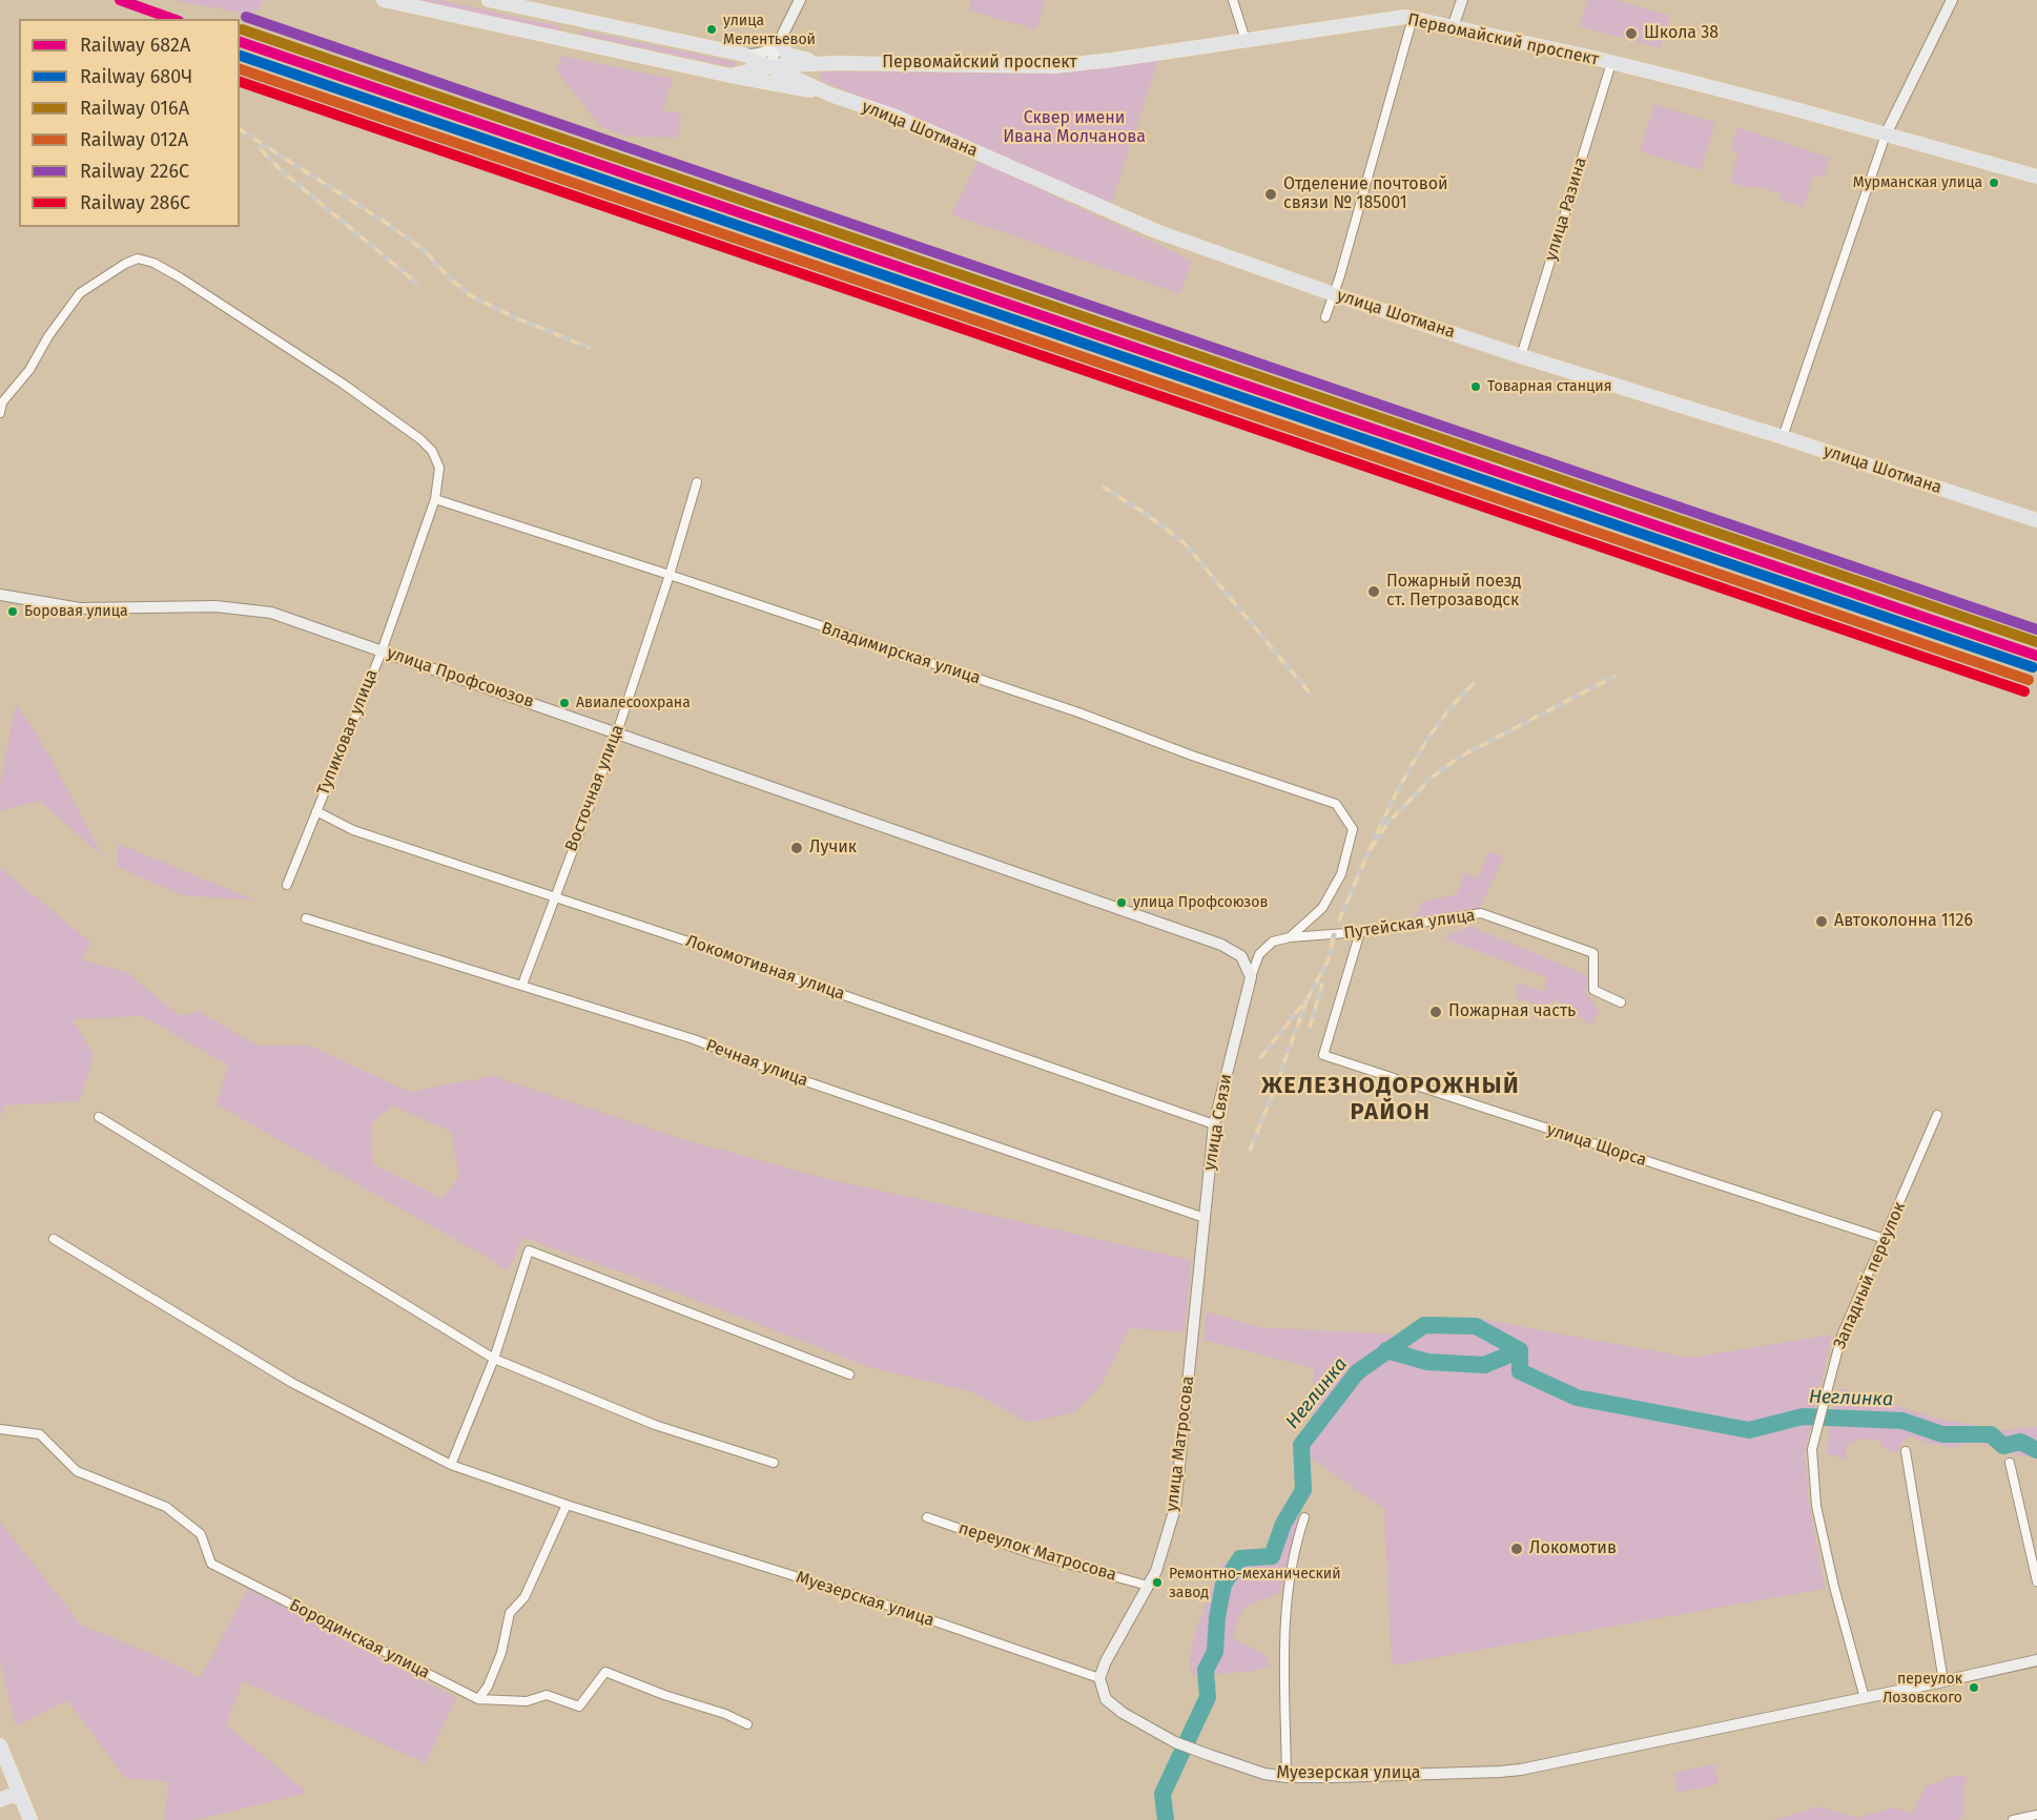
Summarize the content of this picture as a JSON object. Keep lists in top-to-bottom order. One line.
{"streets":{"main road":["Первомайский проспект","улица Шотмана","улица Профсоюзов","улица Связи","улица Матросова","Муезерская улица"],"street":["улица Разина","Владимирская улица","Тупиковая улица","Восточная улица","Путейская улица","Локомотивная улица","Речная улица","улица Щорса","Западный переулок","переулок Матросова","Бородинская улица"]},"crossings":[["Первомайский проспект","улица Шотмана"],["Первомайский проспект","улица Разина"],["улица Шотмана","улица Разина"],["Владимирская улица","Тупиковая улица"],["Владимирская улица","Восточная улица"],["Владимирская улица","Путейская улица"],["улица Профсоюзов","Тупиковая улица"],["улица Профсоюзов","Восточная улица"],["улица Профсоюзов","Путейская улица"],["улица Профсоюзов","улица Связи"],["Тупиковая улица","Локомотивная улица"],["Восточная улица","Локомотивная улица"],["Восточная улица","Речная улица"],["Путейская улица","улица Связи"],["Путейская улица","улица Щорса"],["Локомотивная улица","улица Связи"],["Речная улица","улица Связи"],["улица Связи","улица Матросова"],["улица Щорса","Западный переулок"],["Западный переулок","Муезерская улица"],["улица Матросова","переулок Матросова"],["улица Матросова","Муезерская улица"]],"districts":["ЖЕЛЕЗНОДОРОЖНЫЙ РАЙОН"],"water":["Неглинка"],"parks":["Сквер имени Ивана Молчанова"],"places":["улица Мелентьевой","Школа 38","Мурманская улица","Отделение почтовой связи № 185001","Товарная станция","Пожарный поезд ст. Петрозаводск","Боровая улица","Авиалесоохрана","Лучик","улица Профсоюзов","Автоколонна 1126","Пожарная часть","Локомотив","Ремонтно-механический завод","переулок Лозовского"],"lines":["rail line 682А","rail line 226С","rail line 016А","rail line 680Ч","rail line 012А","rail line 286С"],"legend":["Railway 682А","Railway 680Ч","Railway 016А","Railway 012А","Railway 226С","Railway 286С"]}
